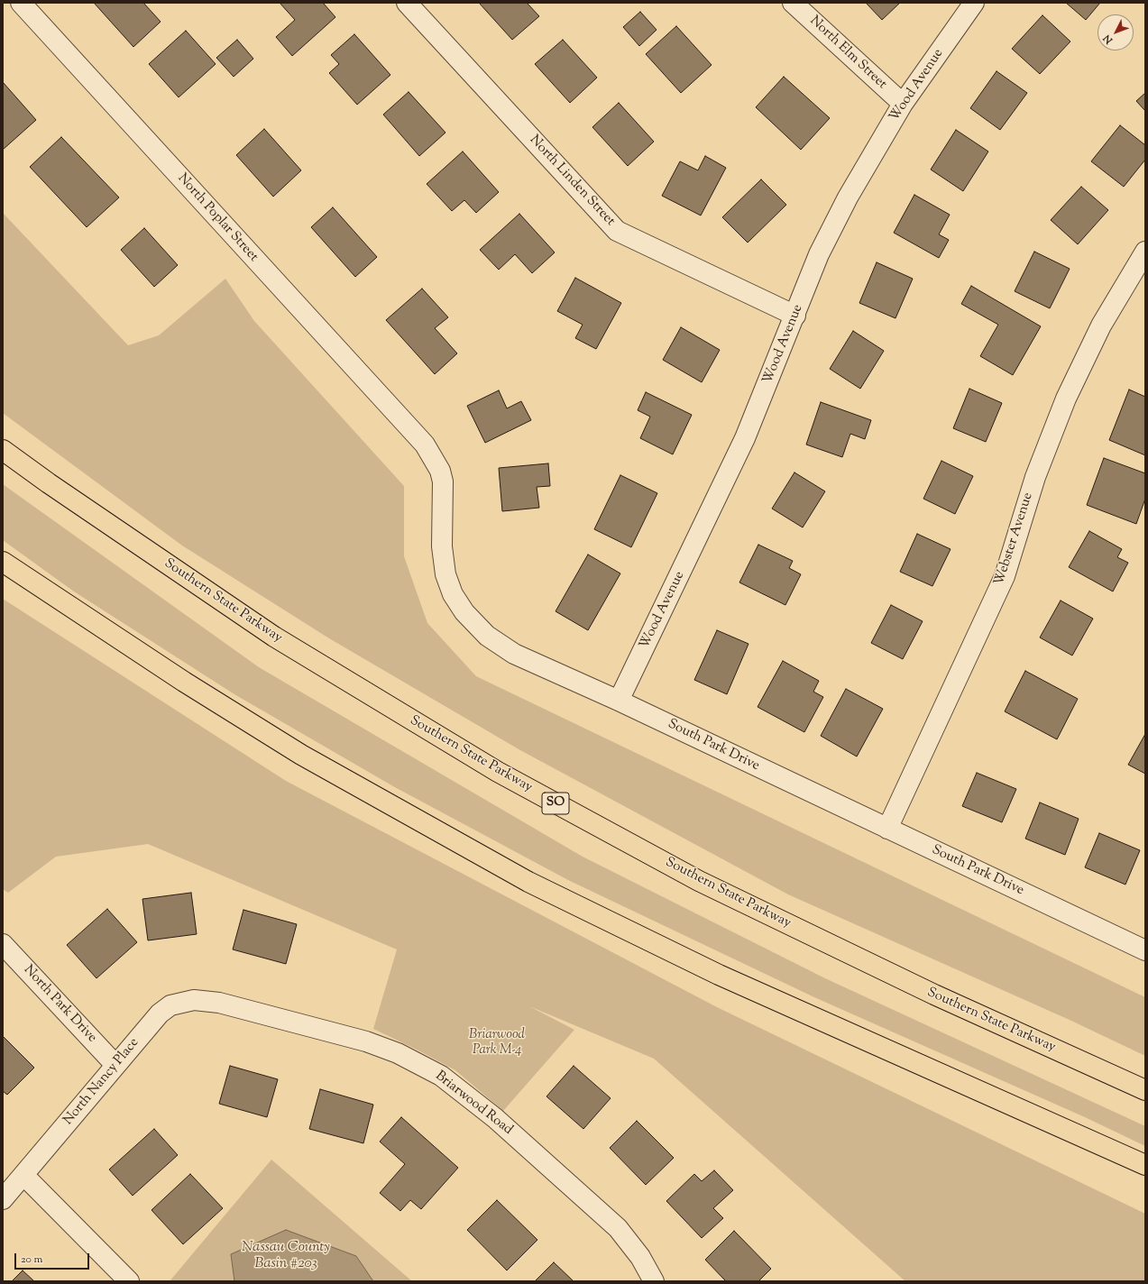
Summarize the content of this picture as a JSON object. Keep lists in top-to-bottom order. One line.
{"streets":{"highway":["Southern State Parkway","SO"],"street":["North Elm Street","Wood Avenue","North Linden Street","North Poplar Street","Webster Avenue","South Park Drive","North Park Drive","North Nancy Place","Briarwood Road"]},"crossings":[["North Elm Street","Wood Avenue"],["Wood Avenue","North Linden Street"],["Wood Avenue","South Park Drive"],["North Poplar Street","South Park Drive"],["Webster Avenue","South Park Drive"],["North Park Drive","North Nancy Place"],["North Nancy Place","Briarwood Road"]],"water":["Nassau County Basin #203"],"parks":["Briarwood Park M-4"],"scale_bar":"20 m","north":"bottom left"}
